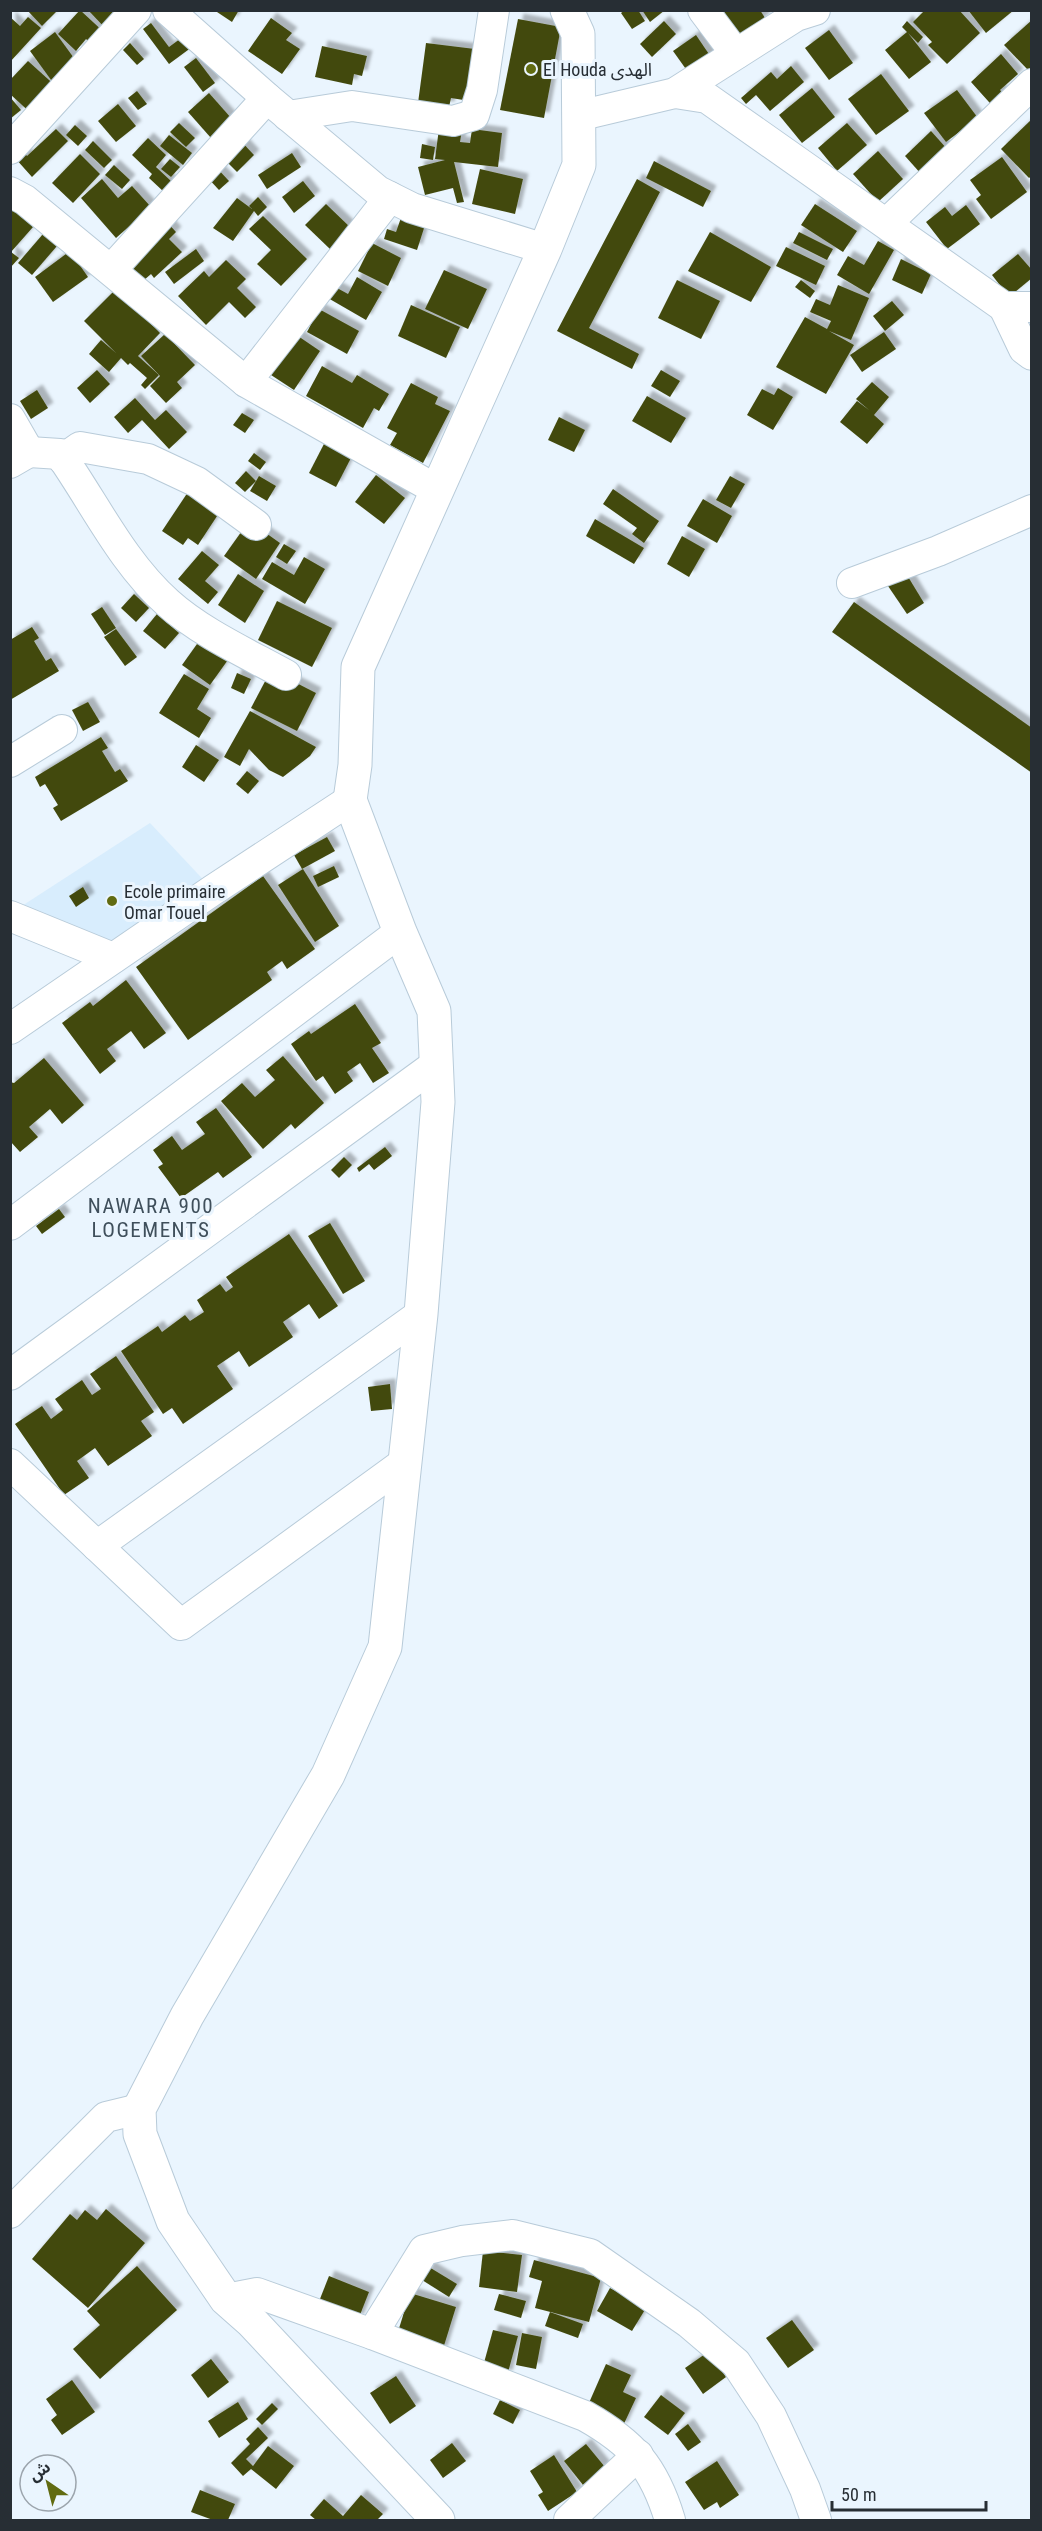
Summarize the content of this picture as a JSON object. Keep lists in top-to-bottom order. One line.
{"districts":["NAWARA 900 LOGEMENTS"],"places":["El Houda الهدى","Ecole primaire Omar Touel"],"scale_bar":"50 m","north":"top left"}
